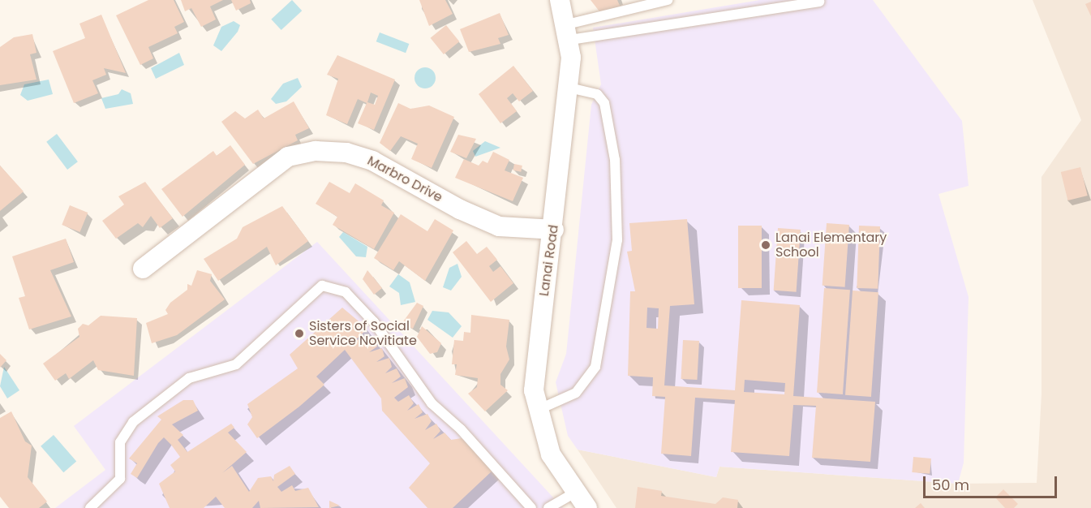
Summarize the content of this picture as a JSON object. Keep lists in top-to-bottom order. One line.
{"streets":{"street":["Marbro Drive","Lanai Road"]},"crossings":[["Marbro Drive","Lanai Road"]],"places":["Lanai Elementary School","Sisters of Social Service Novitiate"],"scale_bar":"50 m"}
